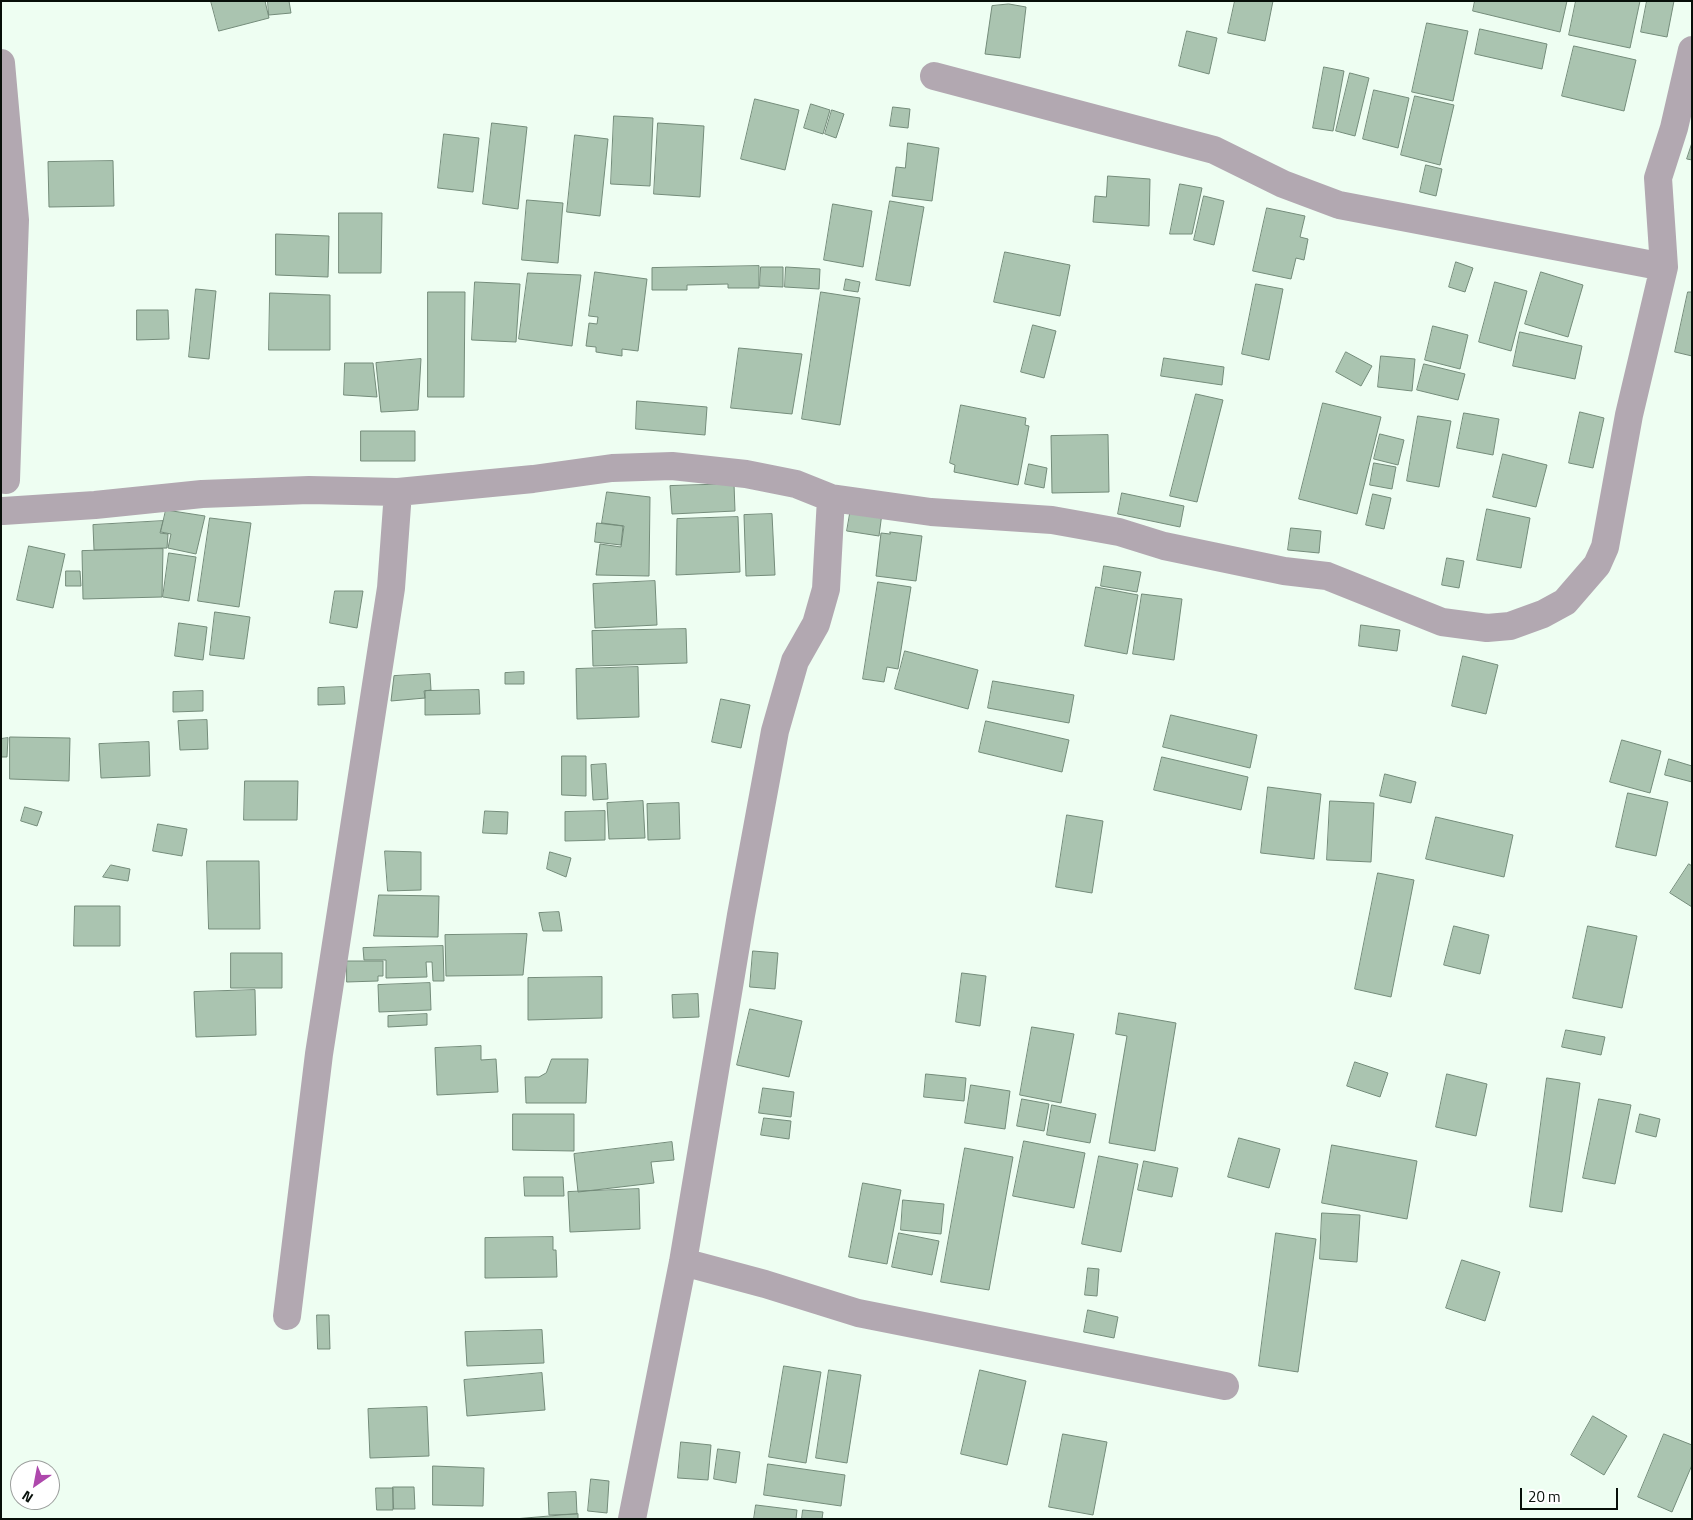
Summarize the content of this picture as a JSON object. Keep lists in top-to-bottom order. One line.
{"scale_bar":"20 m","north":"bottom left"}
